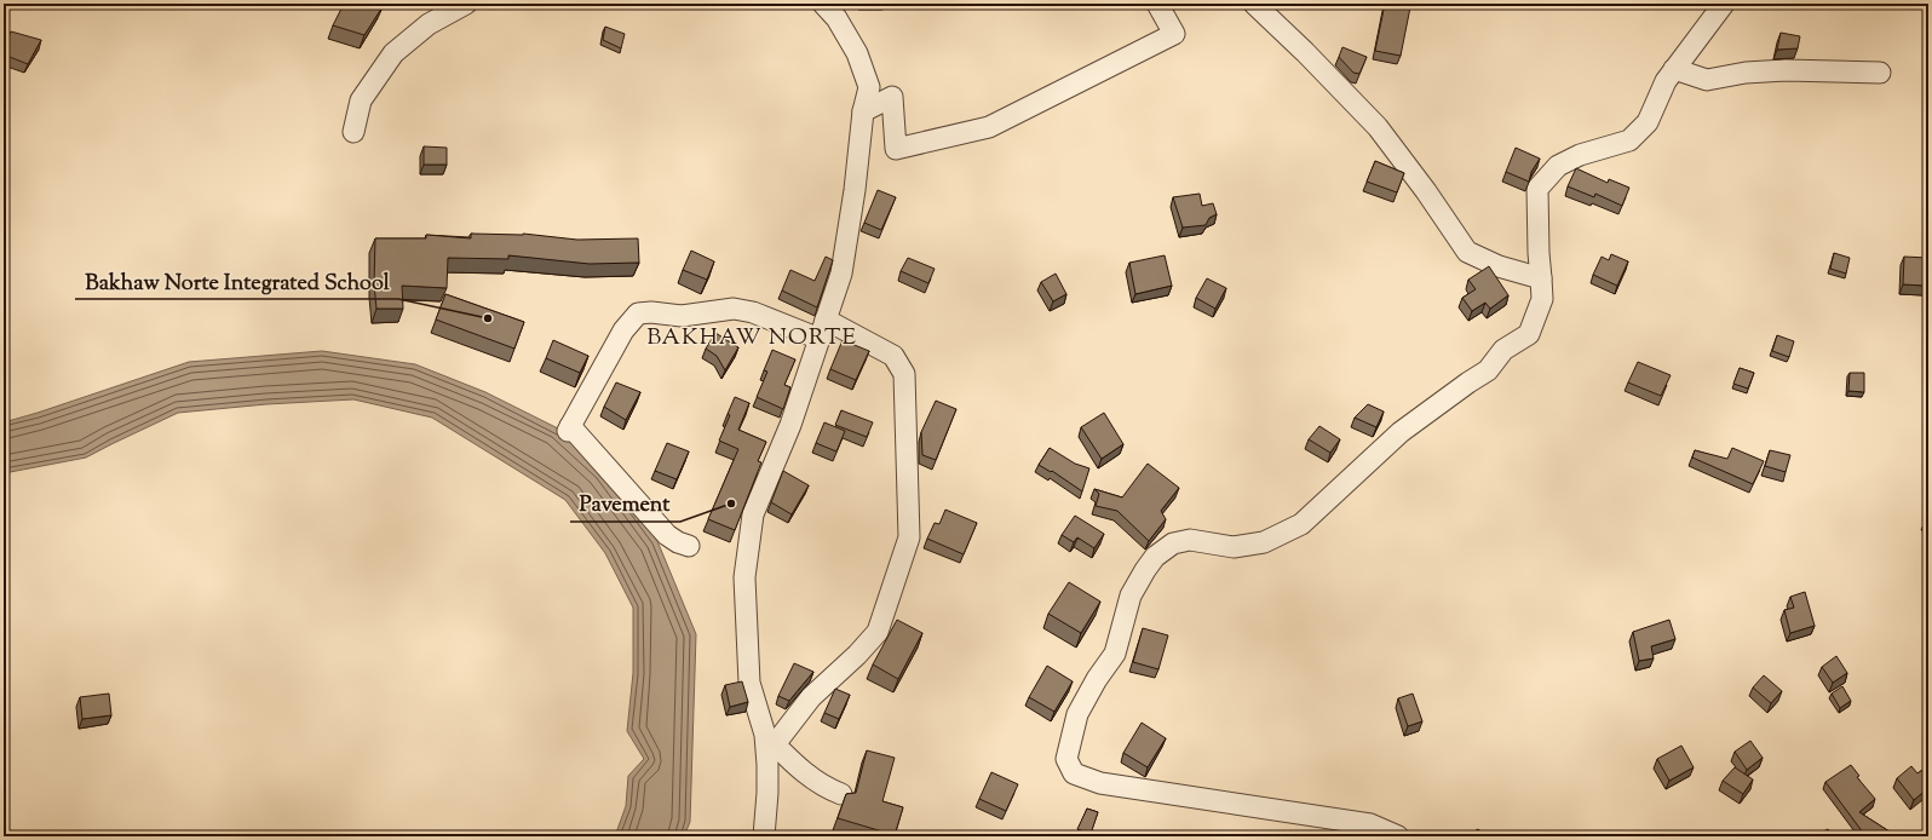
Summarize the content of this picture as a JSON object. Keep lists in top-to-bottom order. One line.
{"districts":["BAKHAW NORTE"],"places":["Bakhaw Norte Integrated School","Pavement"]}
